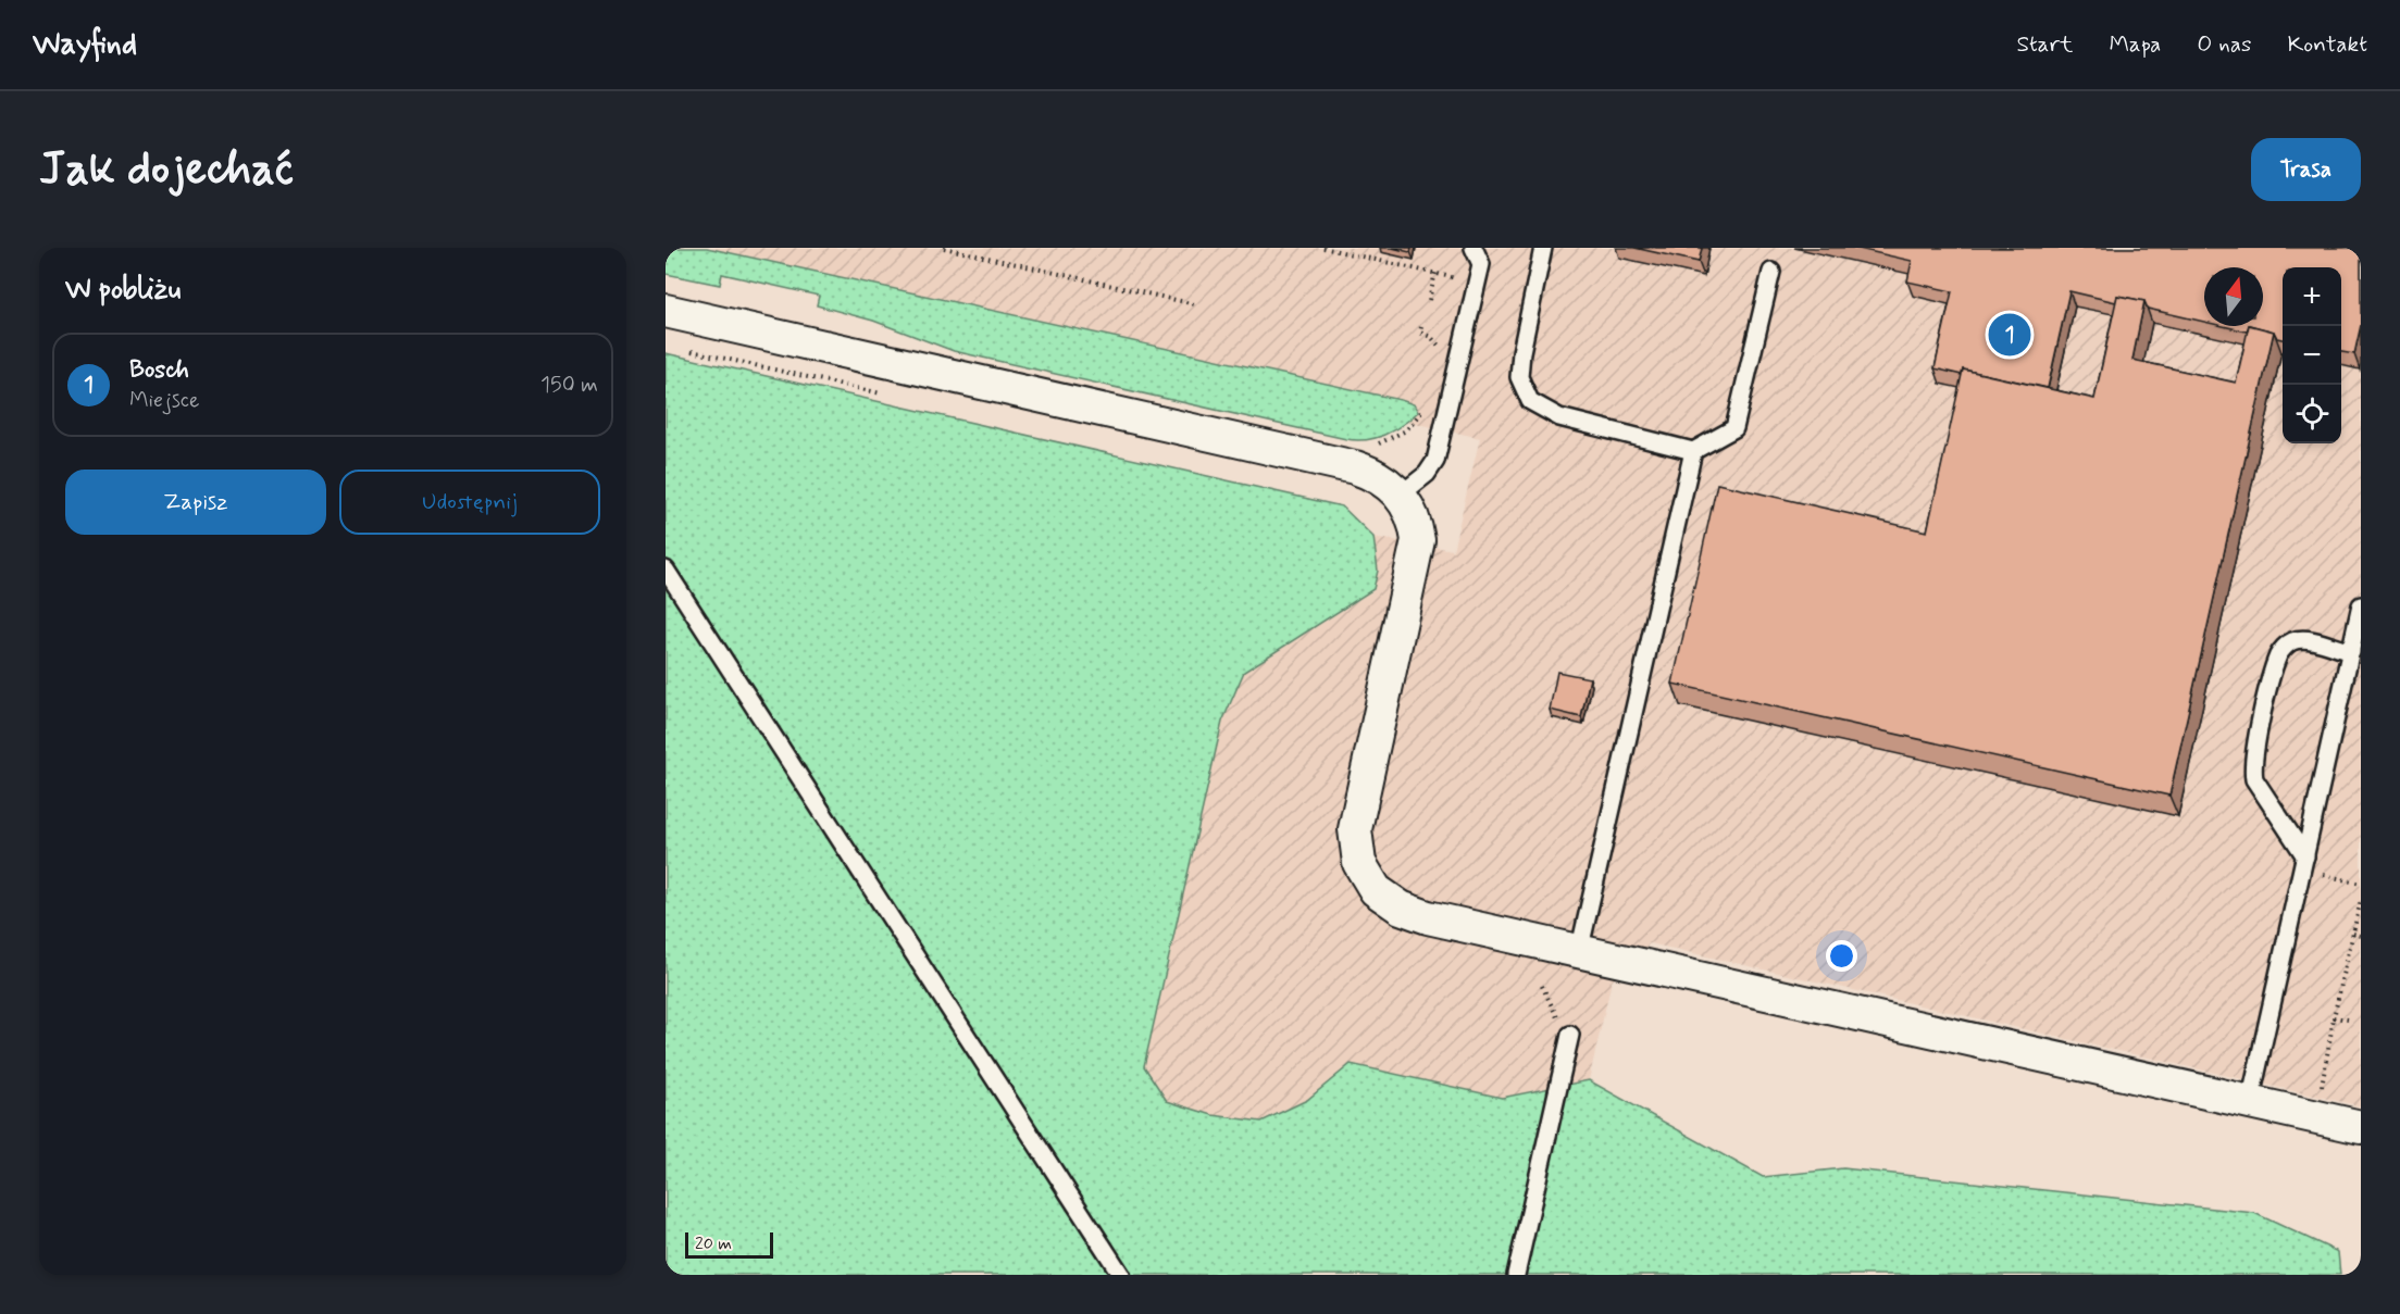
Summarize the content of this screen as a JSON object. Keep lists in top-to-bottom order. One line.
{"scale_bar":"20 m","north":"top","page":{"header":"Wayfind","nav":["Start","Mapa","O nas","Kontakt"],"buttons":["Trasa",["Zapisz","Udostępnij"]],"title":"Jak dojechać","heading":"W pobliżu","map_buttons":["+","−"],"pins":"1","list":[{"mark":"1","name":"Bosch","note":"Miejsce","value":"150 m"}],"scale":"20 m"}}
